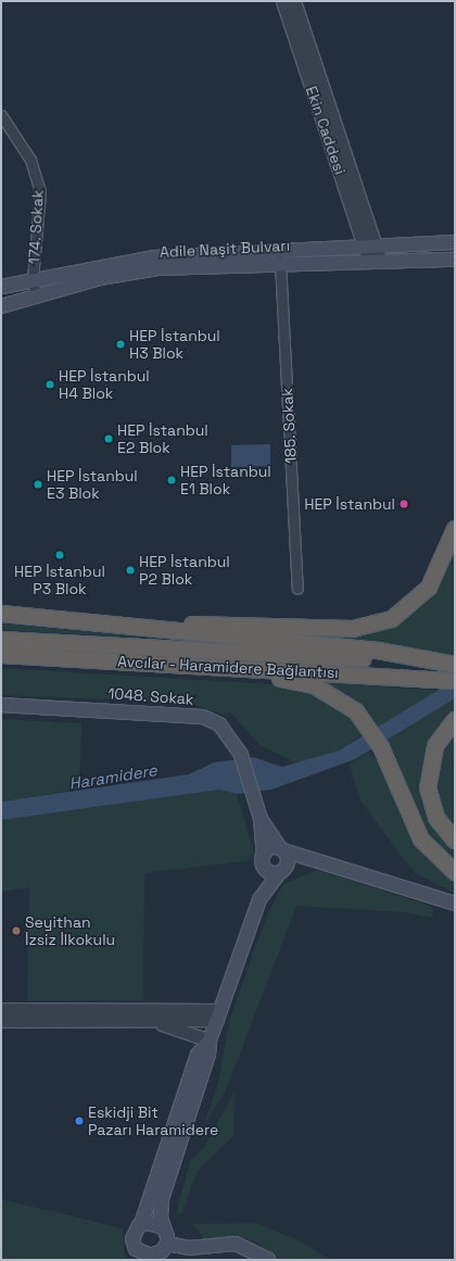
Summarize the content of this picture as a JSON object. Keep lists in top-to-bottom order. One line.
{"streets":{"highway":["Avcılar - Haramidere Bağlantısı"],"main road":["Adile Naşit Bulvarı","1048. Sokak"],"street":["Ekin Caddesi","174. Sokak","185. Sokak"]},"crossings":[["Ekin Caddesi","Adile Naşit Bulvarı"],["174. Sokak","Adile Naşit Bulvarı"],["Adile Naşit Bulvarı","185. Sokak"]],"water":["Haramidere"],"places":["HEP İstanbul H3 Blok","HEP İstanbul H4 Blok","HEP İstanbul E2 Blok","HEP İstanbul E1 Blok","HEP İstanbul E3 Blok","HEP İstanbul","HEP İstanbul P3 Blok","HEP İstanbul P2 Blok","Seyithan İzsiz İlkokulu","Eskidji Bit Pazarı Haramidere"]}
